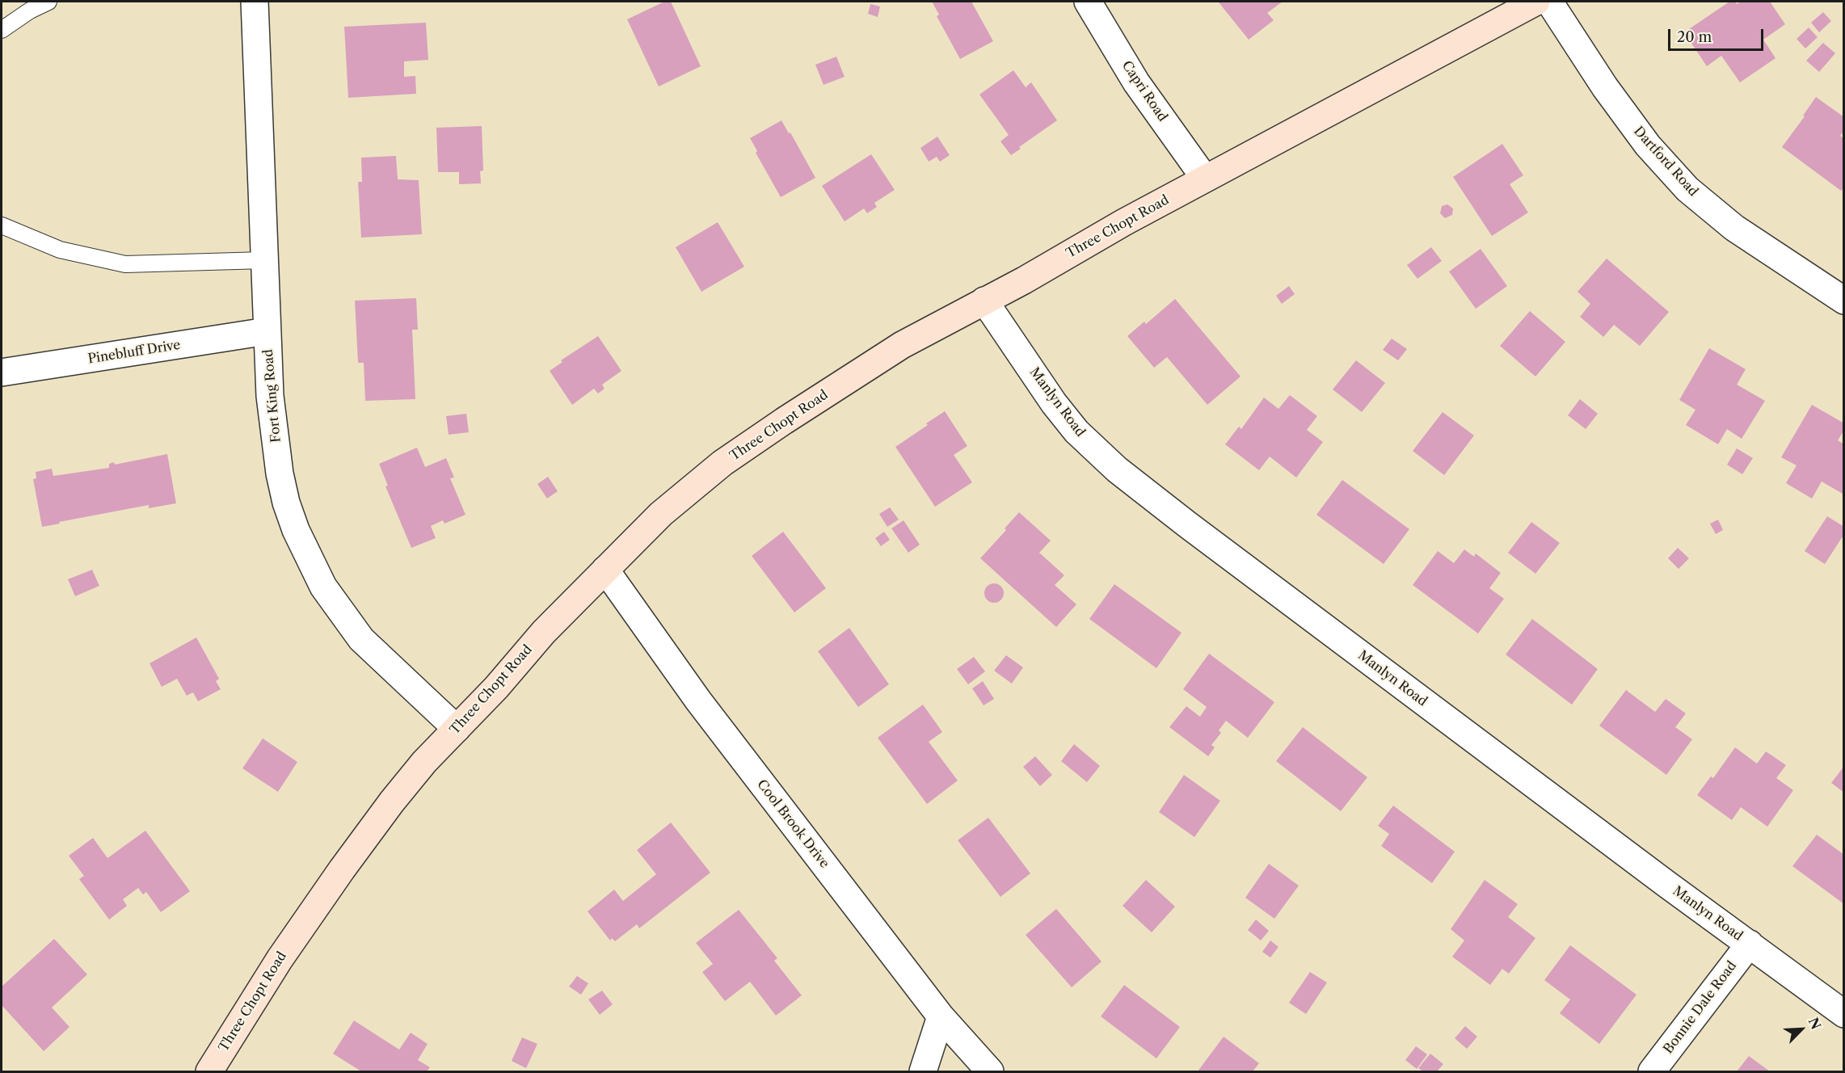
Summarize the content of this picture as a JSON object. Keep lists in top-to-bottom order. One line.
{"streets":{"main road":["Three Chopt Road"],"street":["Capri Road","Dartford Road","Pinebluff Drive","Fort King Road","Manlyn Road","Cool Brook Drive","Bonnie Dale Road"]},"crossings":[["Capri Road","Three Chopt Road"],["Three Chopt Road","Fort King Road"],["Three Chopt Road","Manlyn Road"],["Three Chopt Road","Cool Brook Drive"],["Pinebluff Drive","Fort King Road"],["Manlyn Road","Bonnie Dale Road"]],"scale_bar":"20 m","north":"top right"}
